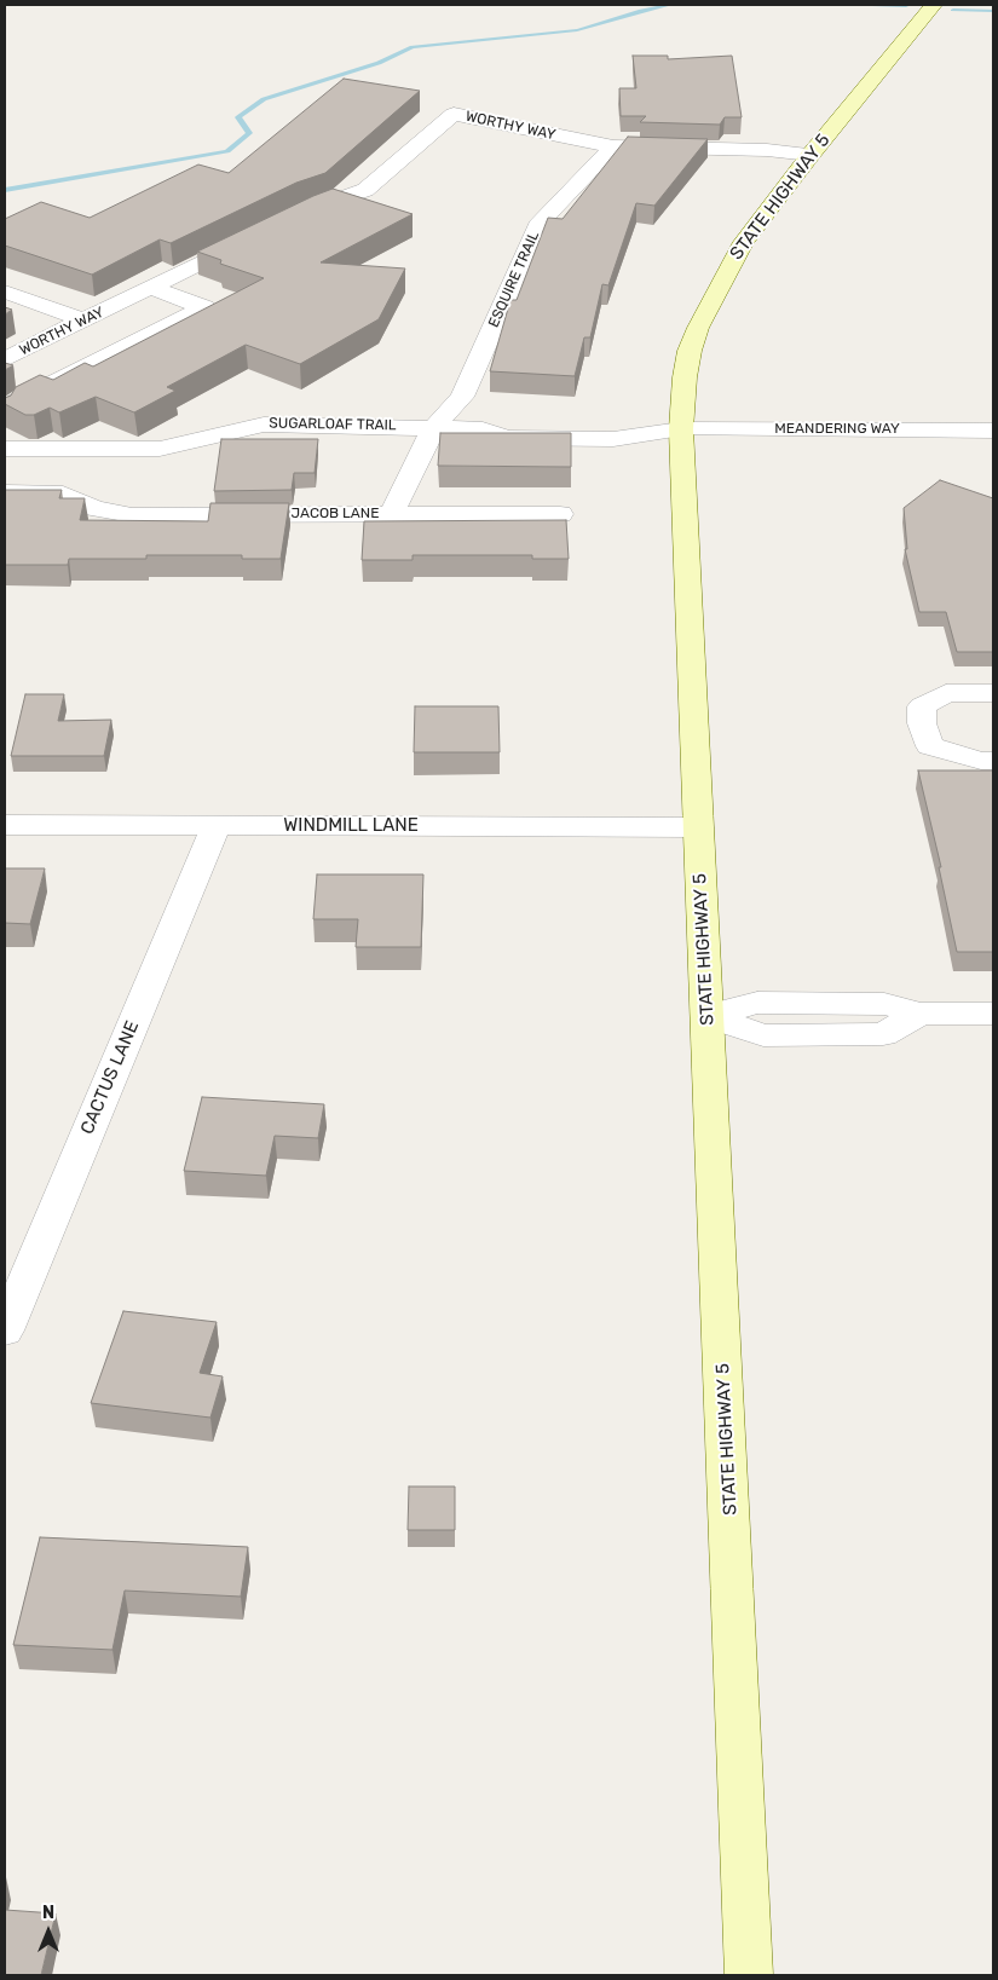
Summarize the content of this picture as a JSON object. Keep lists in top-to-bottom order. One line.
{"streets":{"main road":["STATE HIGHWAY 5"],"street":["WORTHY WAY","ESQUIRE TRAIL","SUGARLOAF TRAIL","MEANDERING WAY","JACOB LANE","WINDMILL LANE","CACTUS LANE"]},"crossings":[["WORTHY WAY","STATE HIGHWAY 5"],["WORTHY WAY","ESQUIRE TRAIL"],["STATE HIGHWAY 5","SUGARLOAF TRAIL"],["STATE HIGHWAY 5","MEANDERING WAY"],["STATE HIGHWAY 5","WINDMILL LANE"],["ESQUIRE TRAIL","SUGARLOAF TRAIL"],["ESQUIRE TRAIL","JACOB LANE"],["SUGARLOAF TRAIL","MEANDERING WAY"],["WINDMILL LANE","CACTUS LANE"]],"north":"top"}
